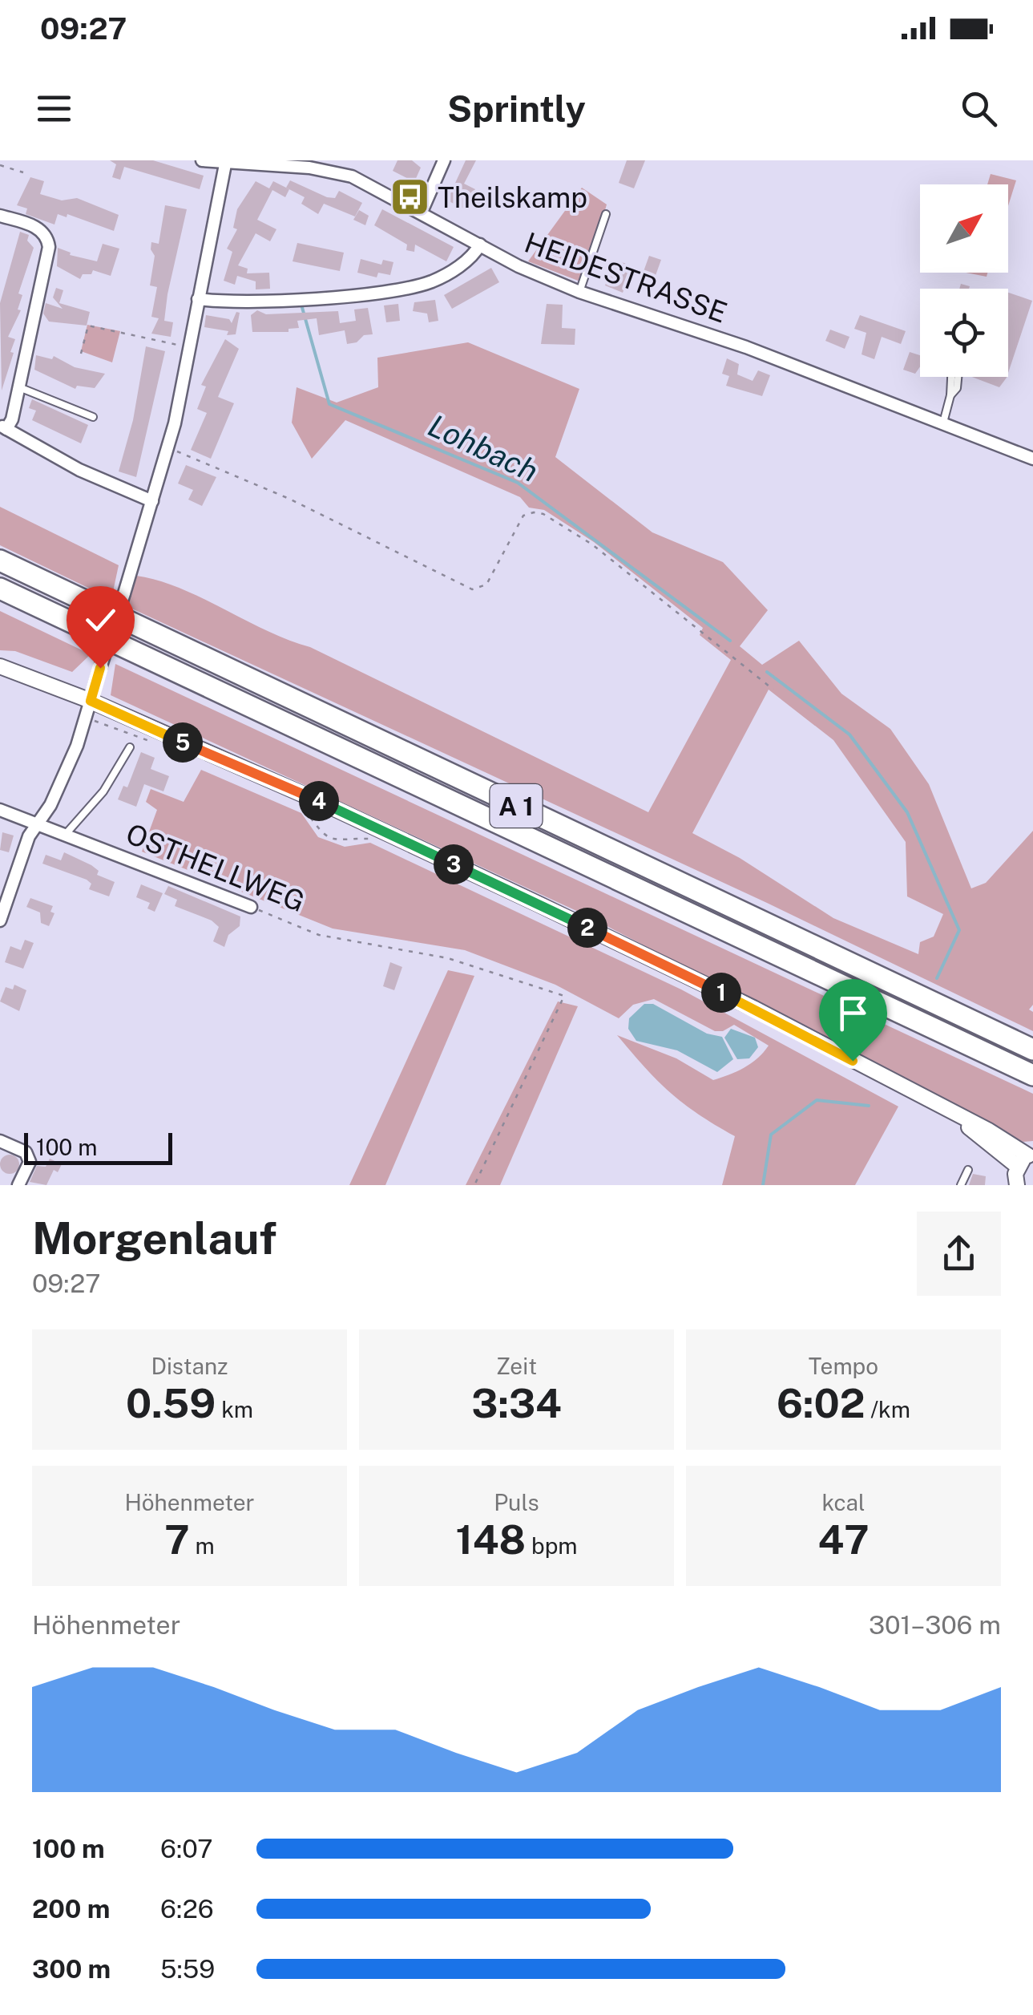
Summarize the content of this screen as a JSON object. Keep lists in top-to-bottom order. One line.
{"streets":{"highway":["A 1"],"street":["HEIDESTRASSE","OSTHELLWEG"]},"water":["Lohbach"],"places":{"bus stop":["Theilskamp"]},"scale_bar":"100 m","north":"top right","page":{"status":"09:27","header":"Sprintly","pins":["5","4","3","2","1"],"scale":"100 m","heading":["Morgenlauf","09:27"],"stats":[["Distanz","0.59 km"],["Zeit","3:34"],["Tempo","6:02 /km"],["Höhenmeter","7 m"],["Puls","148 bpm"],["kcal","47"]],"chart":["Höhenmeter","301–306 m"],"list":[{"name":"100 m","note":"6:07"},{"name":"200 m","note":"6:26"},{"name":"300 m","note":"5:59"}]}}
